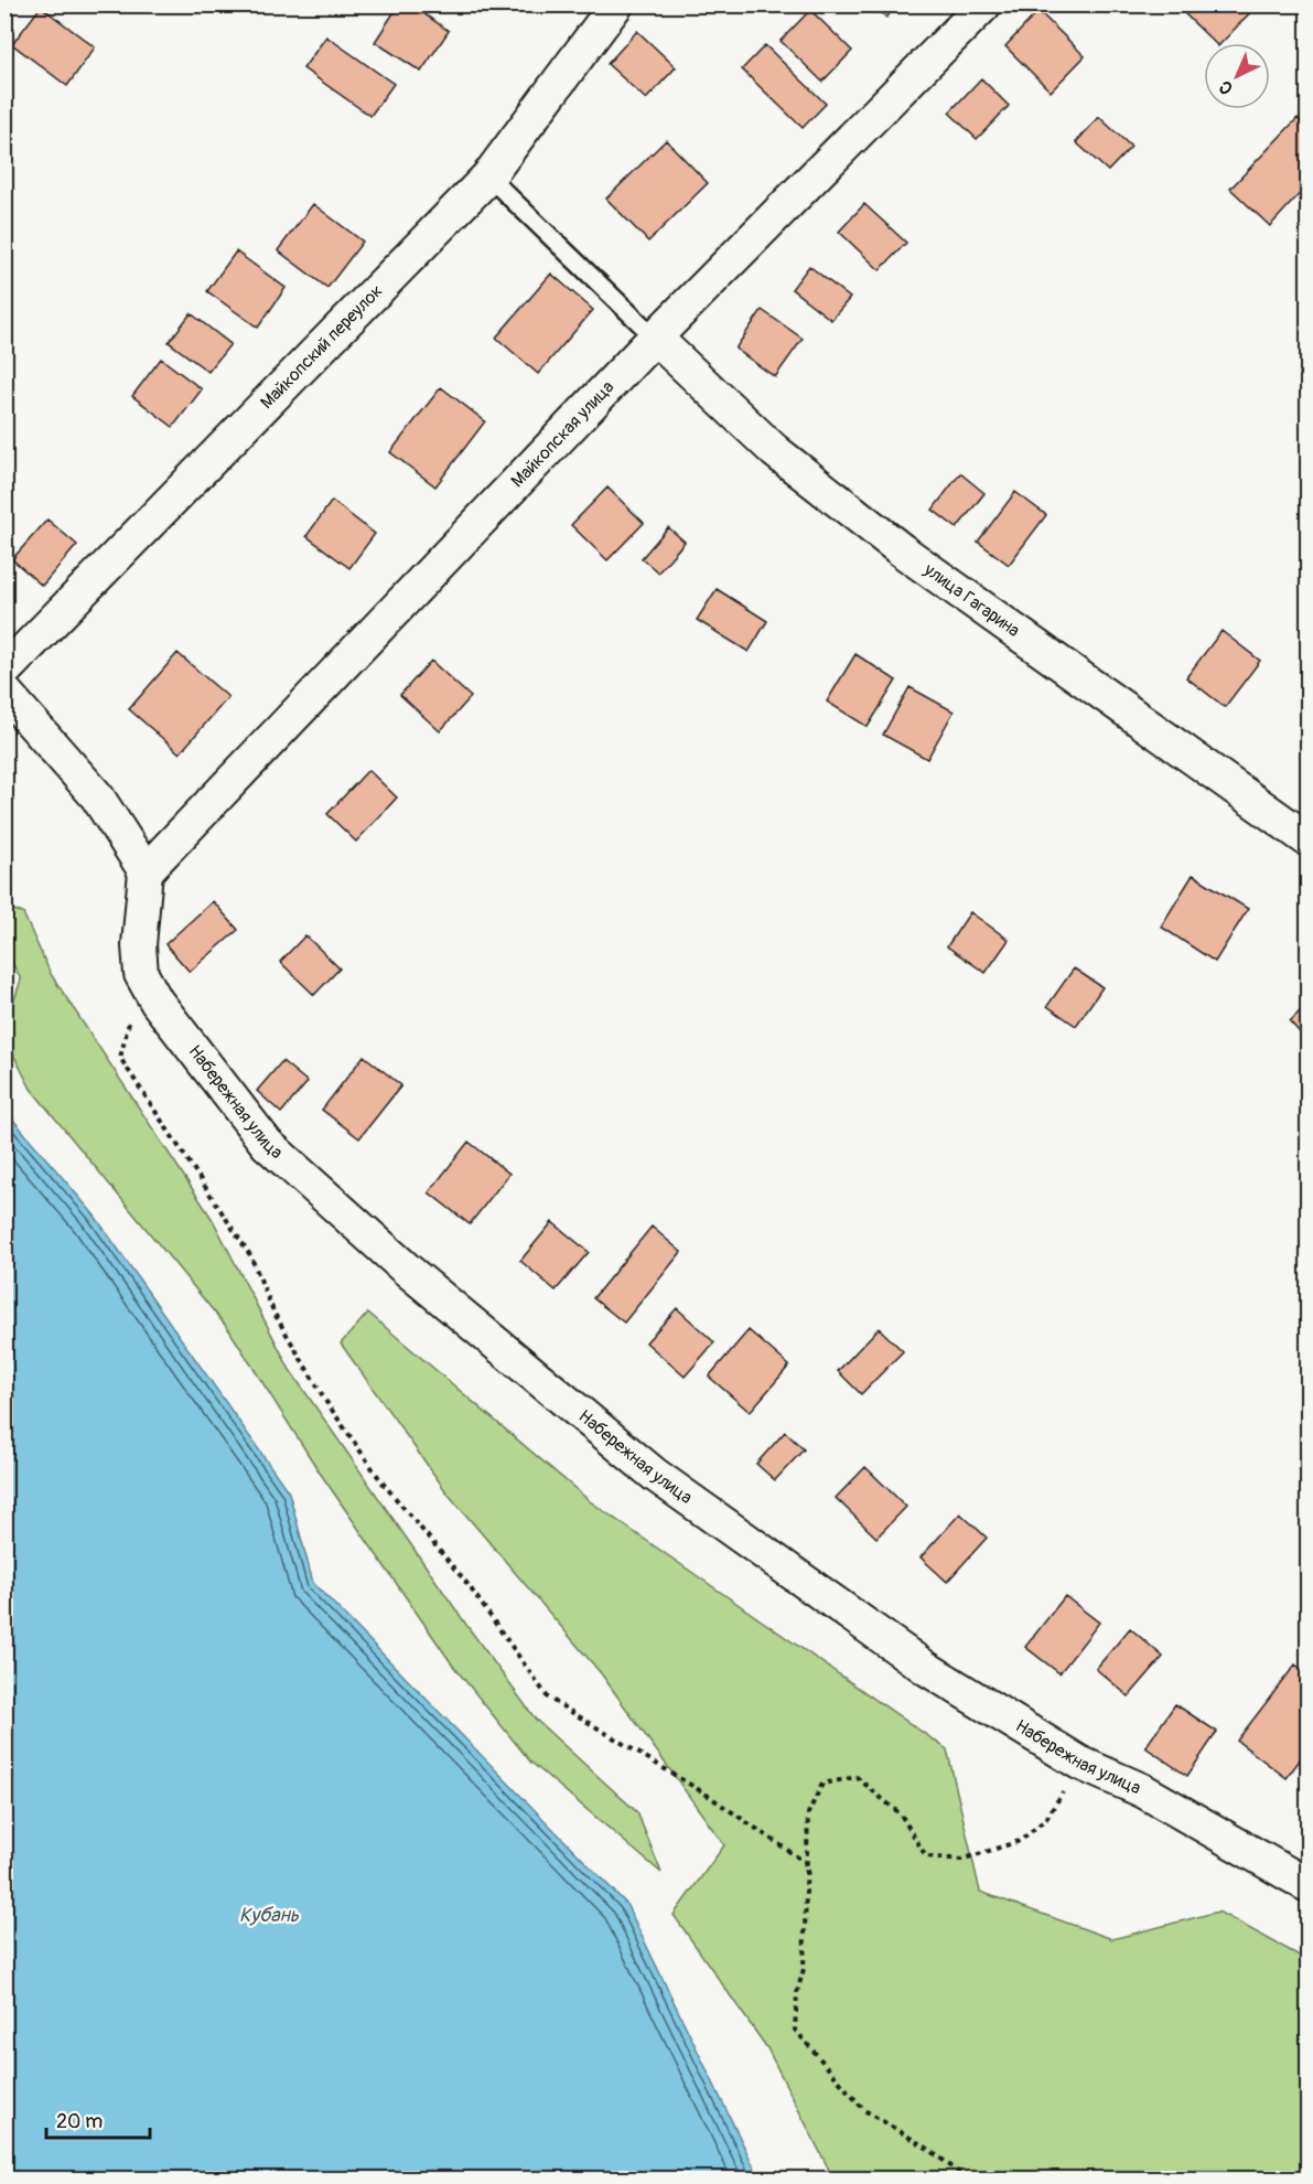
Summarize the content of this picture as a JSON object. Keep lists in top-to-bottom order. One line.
{"streets":{"street":["Майкопский переулок","Майкопская улица","улица Гагарина","Набережная улица"]},"crossings":[["Майкопская улица","улица Гагарина"],["Майкопская улица","Набережная улица"]],"water":["Кубань"],"scale_bar":"20 m","north":"bottom left"}
